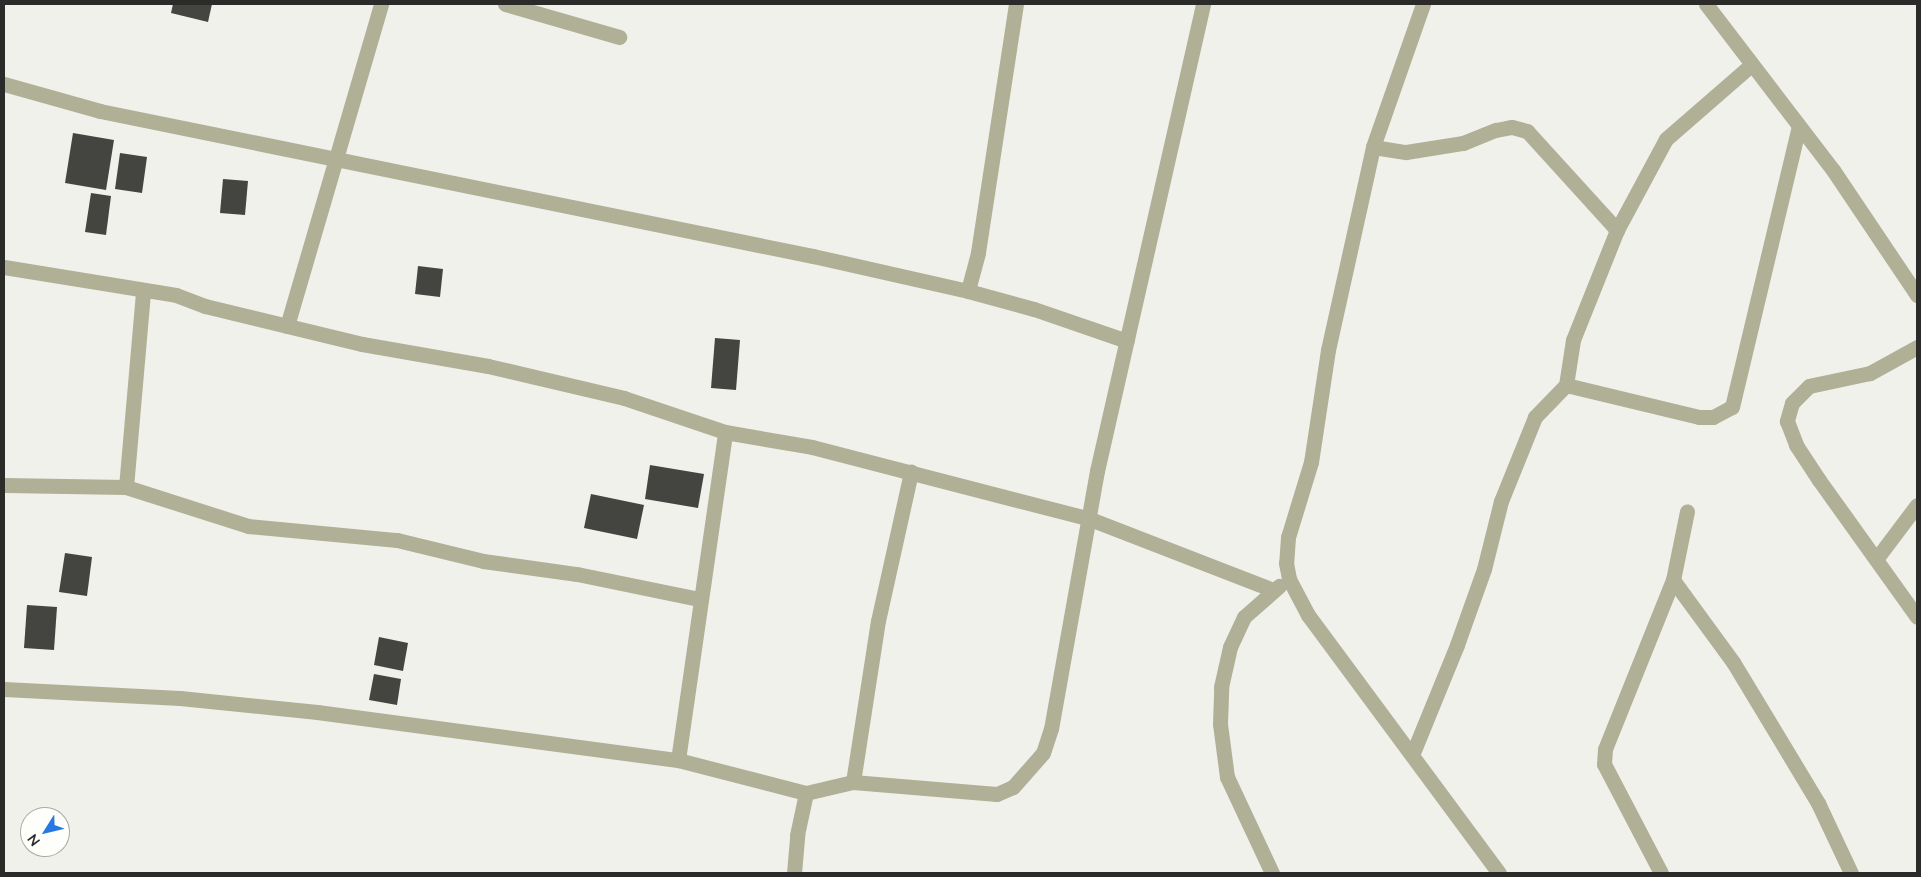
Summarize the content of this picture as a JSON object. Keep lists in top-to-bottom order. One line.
{"north":"bottom left"}
